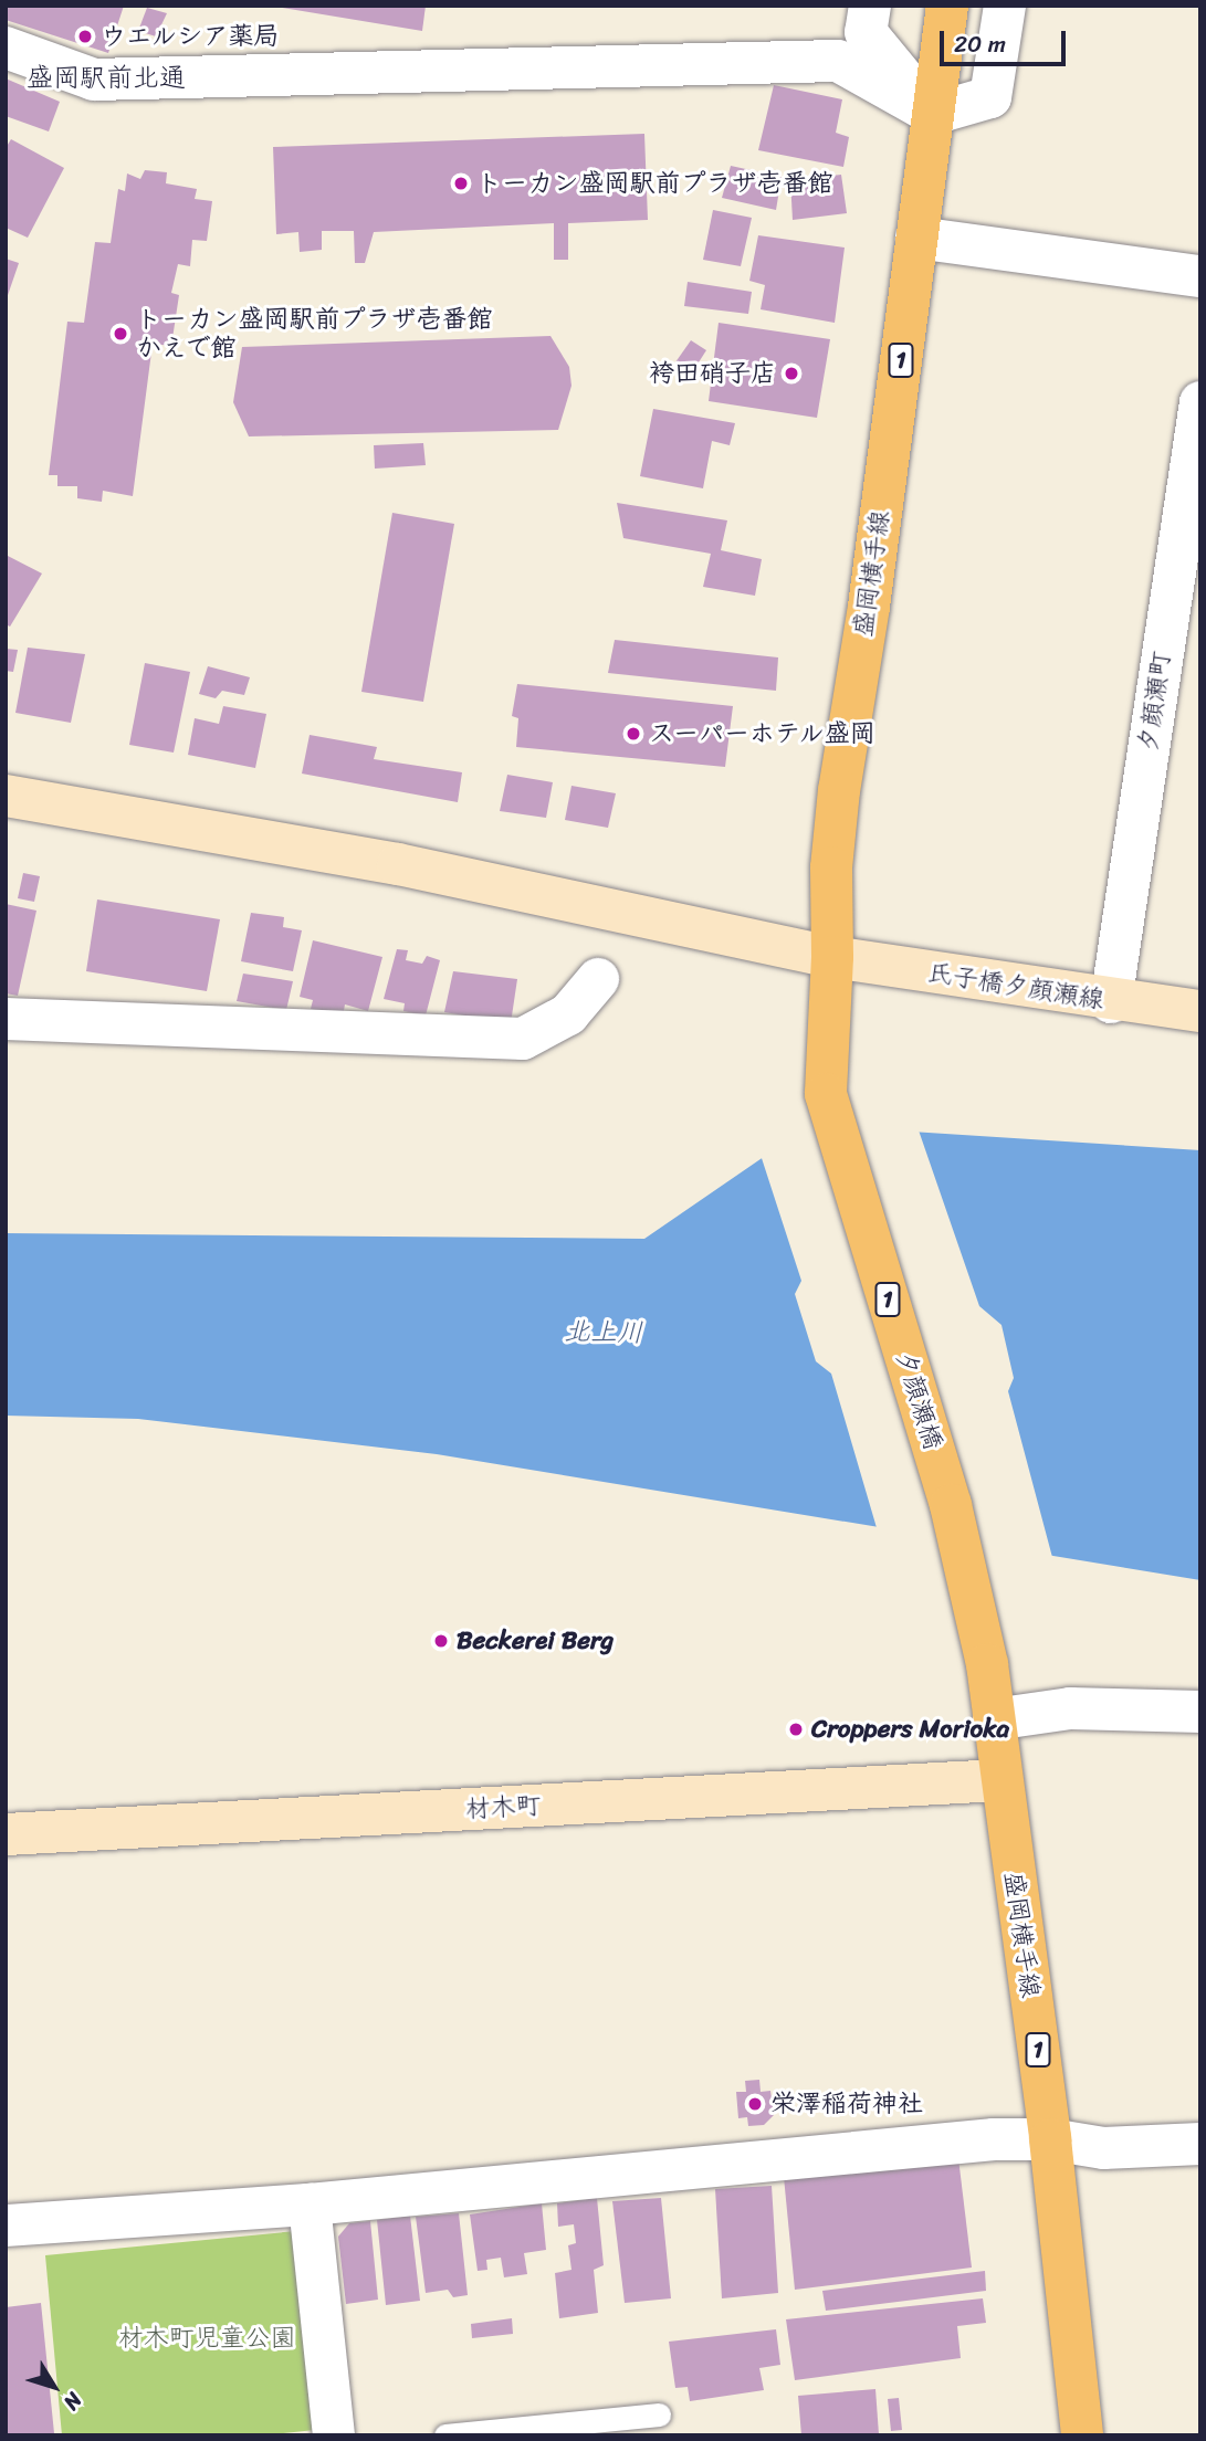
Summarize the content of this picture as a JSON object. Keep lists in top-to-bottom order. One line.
{"streets":{"main road":["1","盛岡横手線","夕顔瀬橋"],"street":["夕顔瀬町","氏子橋夕顔瀬線","材木町"]},"crossings":[["盛岡横手線","氏子橋夕顔瀬線"],["盛岡横手線","夕顔瀬橋"],["盛岡横手線","材木町"],["夕顔瀬町","氏子橋夕顔瀬線"]],"districts":["盛岡駅前北通"],"water":["北上川"],"parks":["材木町児童公園"],"places":["ウエルシア薬局","トーカン盛岡駅前プラザ壱番館","トーカン盛岡駅前プラザ壱番館 かえで館","袴田硝子店","スーパーホテル盛岡","Beckerei Berg","Croppers Morioka","栄澤稲荷神社"],"scale_bar":"20 m","north":"bottom right"}
